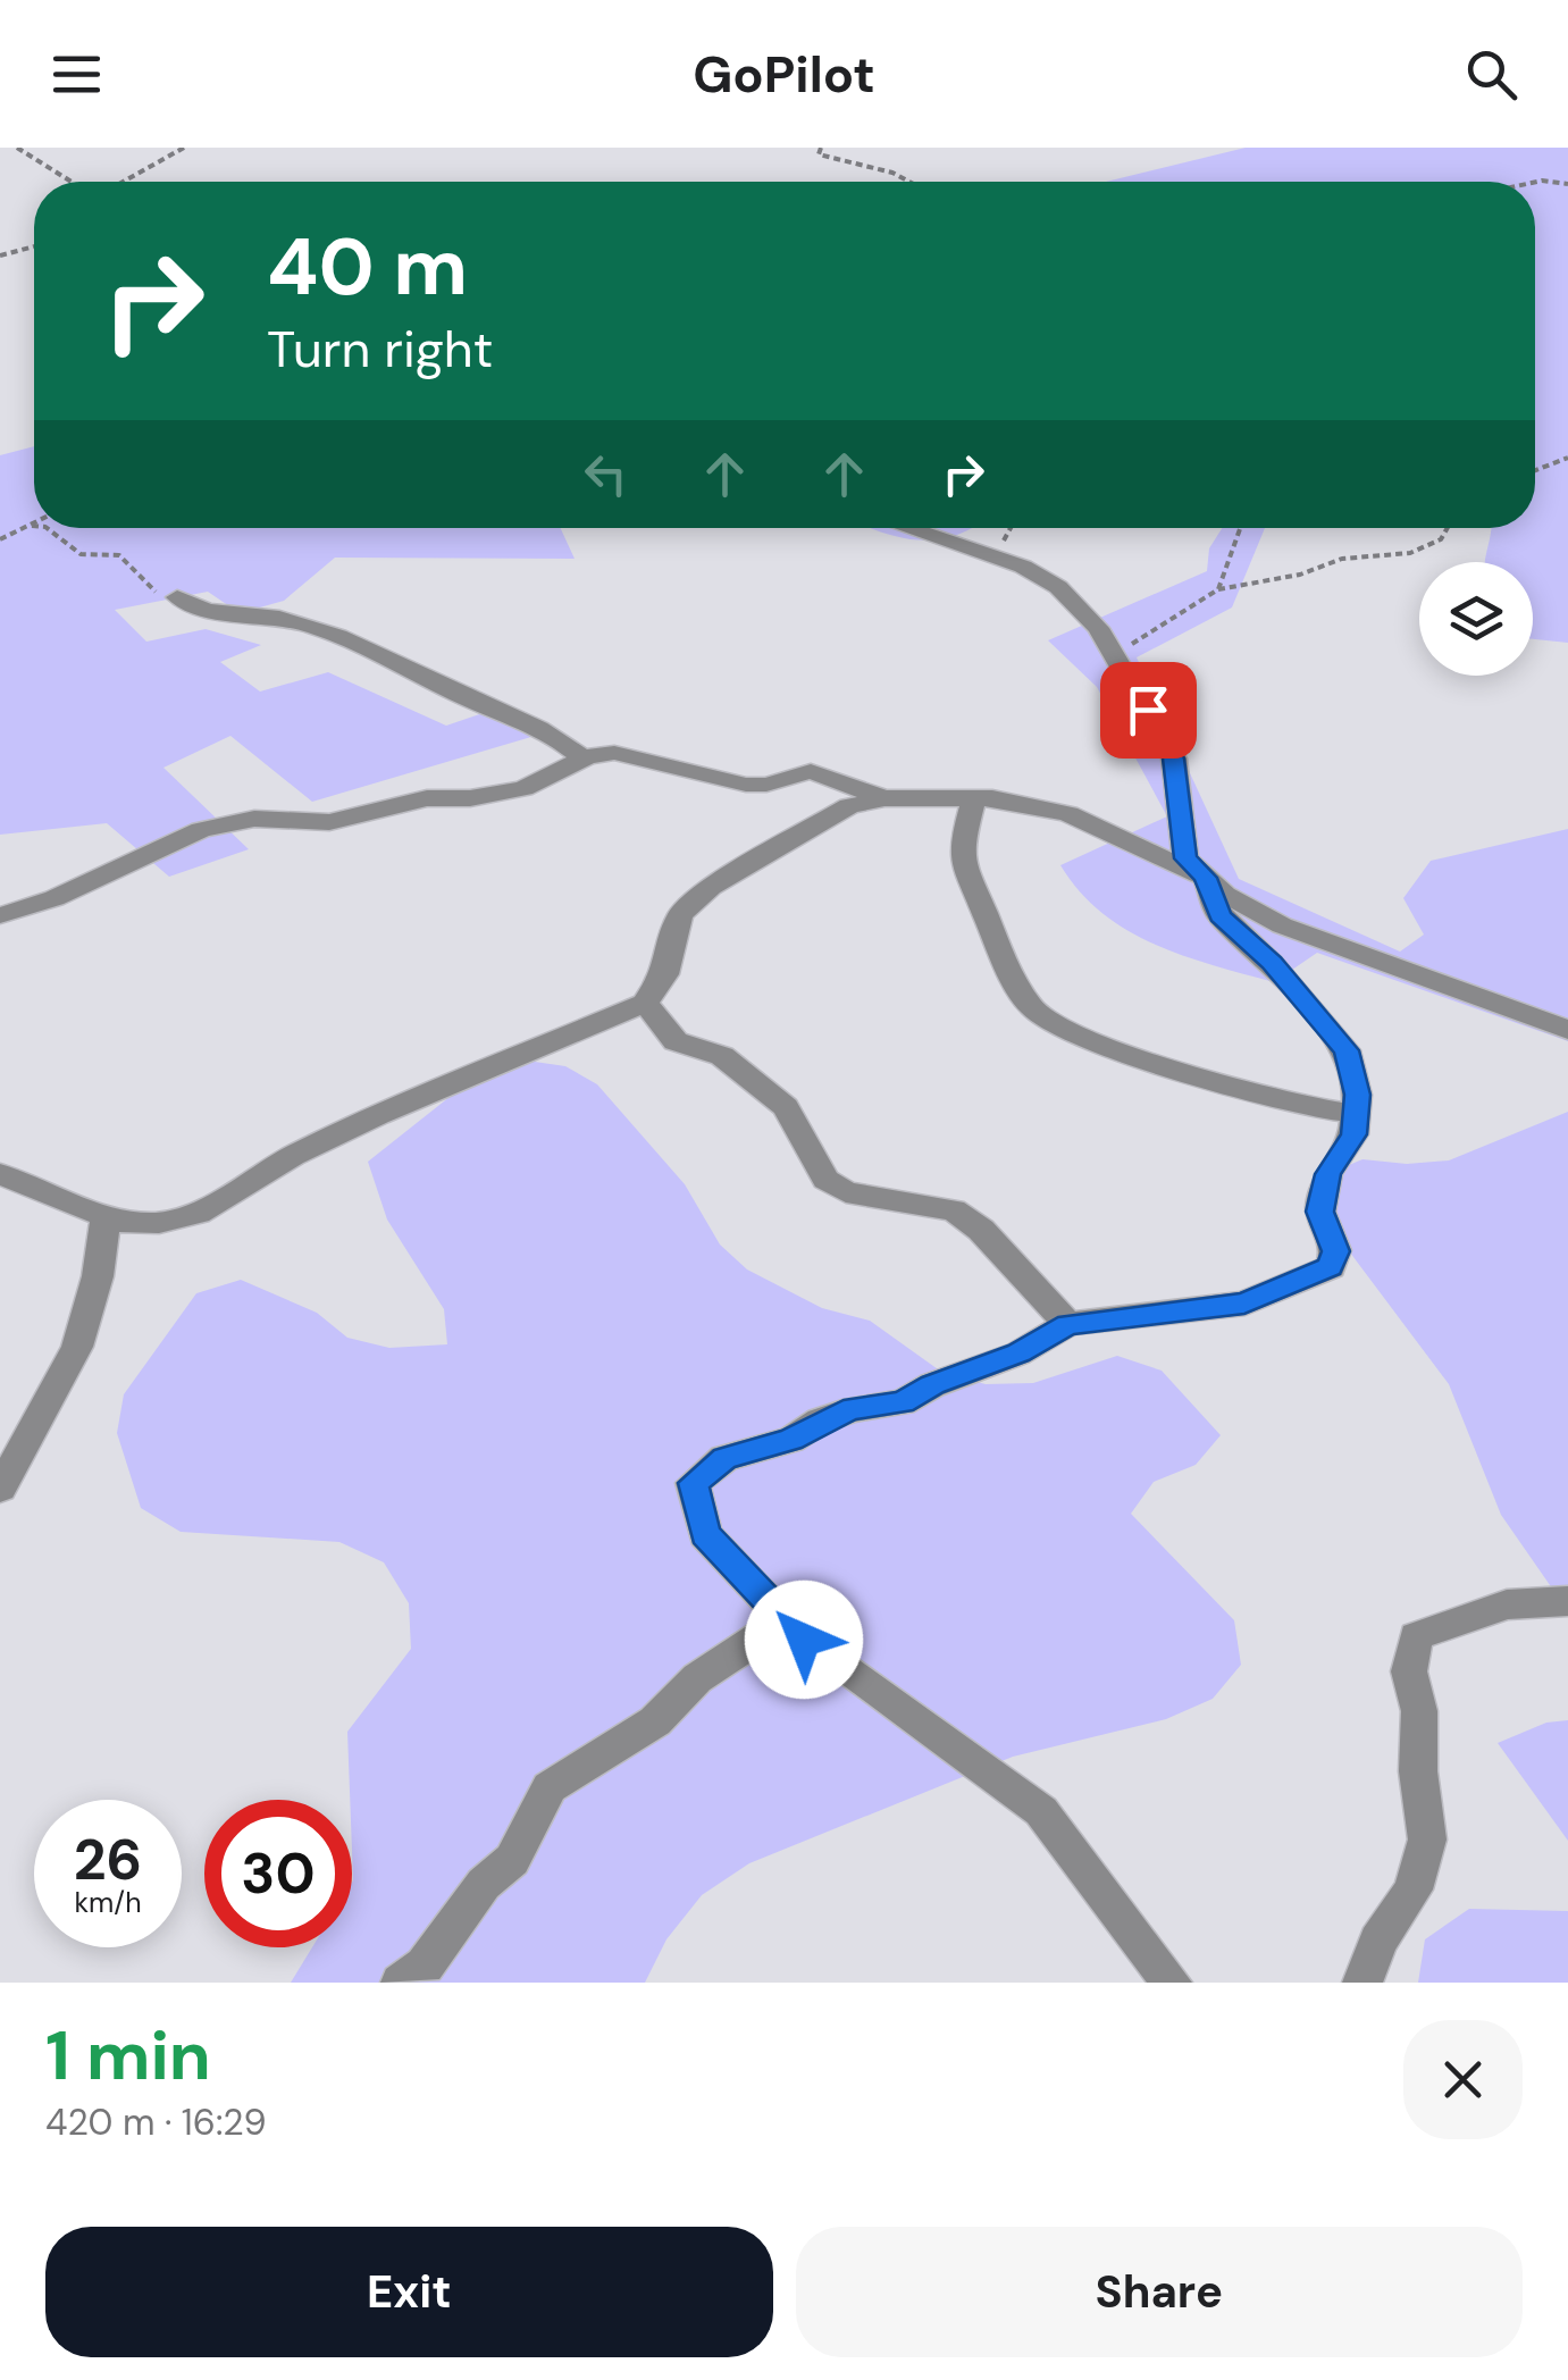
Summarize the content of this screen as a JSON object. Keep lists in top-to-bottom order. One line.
{"page":{"header":"GoPilot","turn":["40 m","Turn right"],"speed":"26 km/h","limit":"30","heading":["1 min","420 m · 16:29"],"buttons":["Exit","Share"]}}
